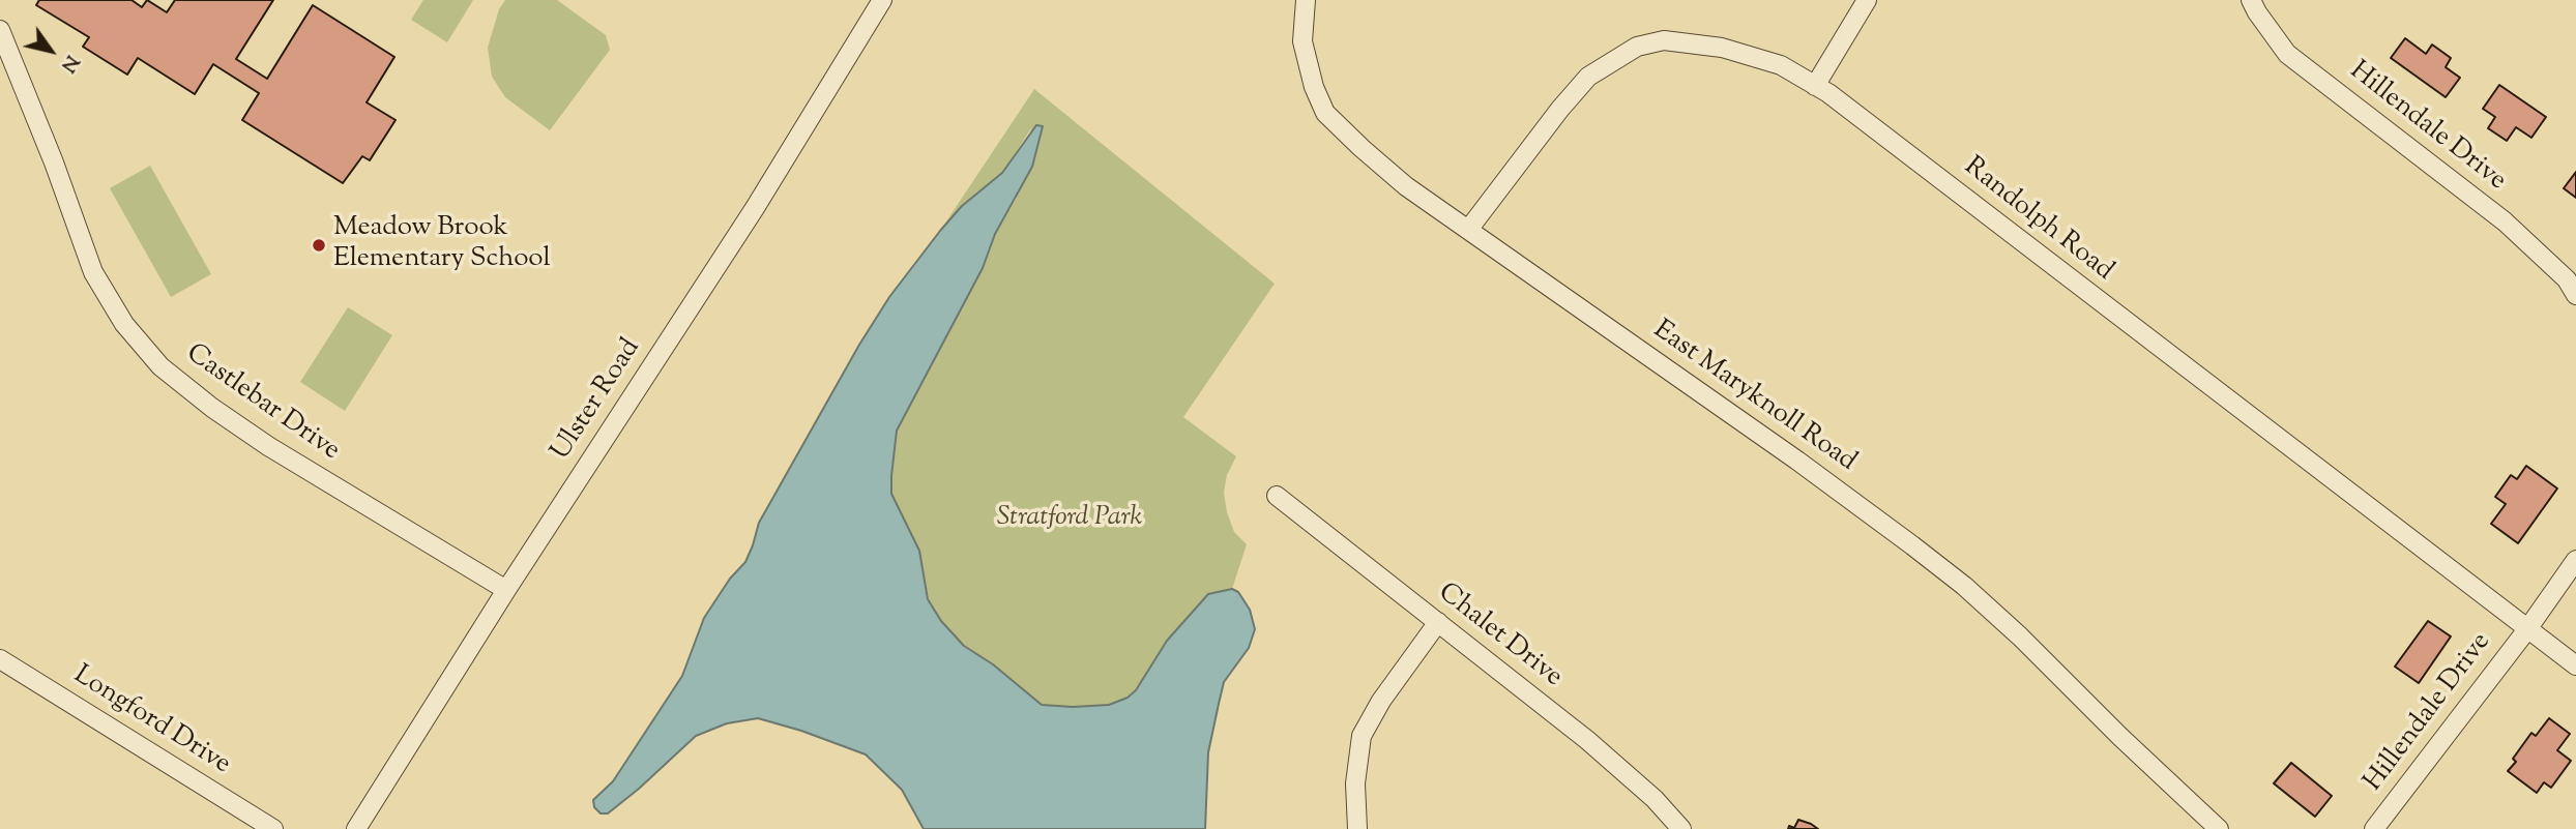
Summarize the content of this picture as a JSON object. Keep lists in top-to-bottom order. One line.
{"streets":{"street":["Hillendale Drive","Randolph Road","East Maryknoll Road","Ulster Road","Castlebar Drive","Chalet Drive","Longford Drive"]},"crossings":[["Hillendale Drive","Randolph Road"],["Randolph Road","East Maryknoll Road"],["Ulster Road","Castlebar Drive"]],"parks":["Stratford Park"],"places":["Meadow Brook Elementary School"],"north":"bottom right"}
